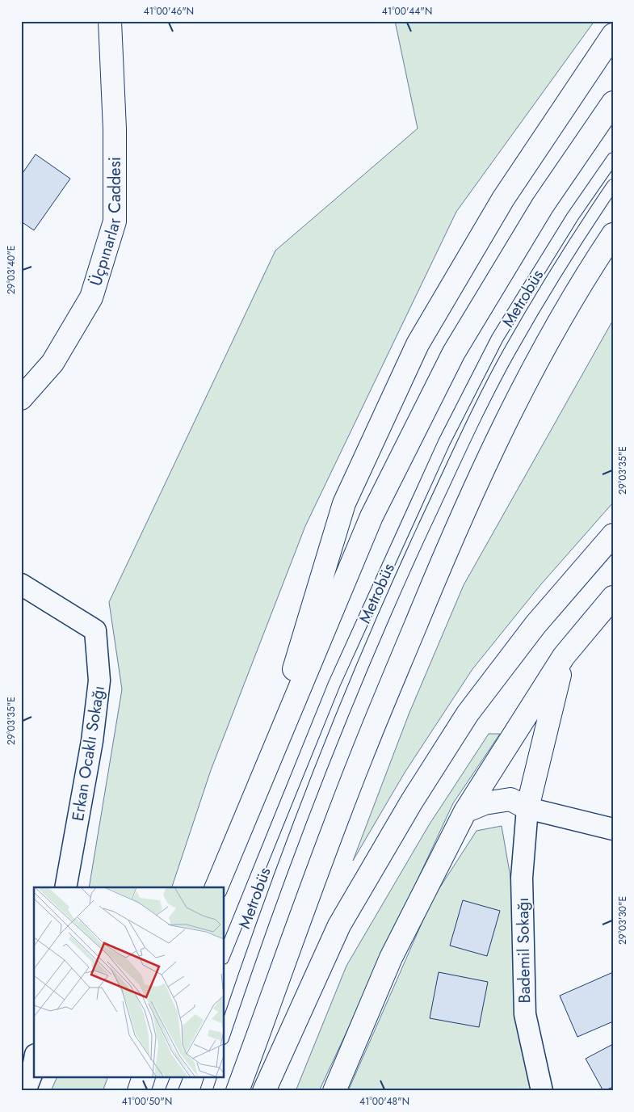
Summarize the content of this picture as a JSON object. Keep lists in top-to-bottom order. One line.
{"streets":{"main road":["Üçpınarlar Caddesi"],"street":["Erkan Ocaklı Sokağı","Bademil Sokağı"],"lane":["Metrobüs"]},"coordinates":["41°00'46\"N","41°00'44\"N","29°03'40\"E","29°03'35\"E","29°03'30\"E","41°00'50\"N","41°00'48\"N"]}
